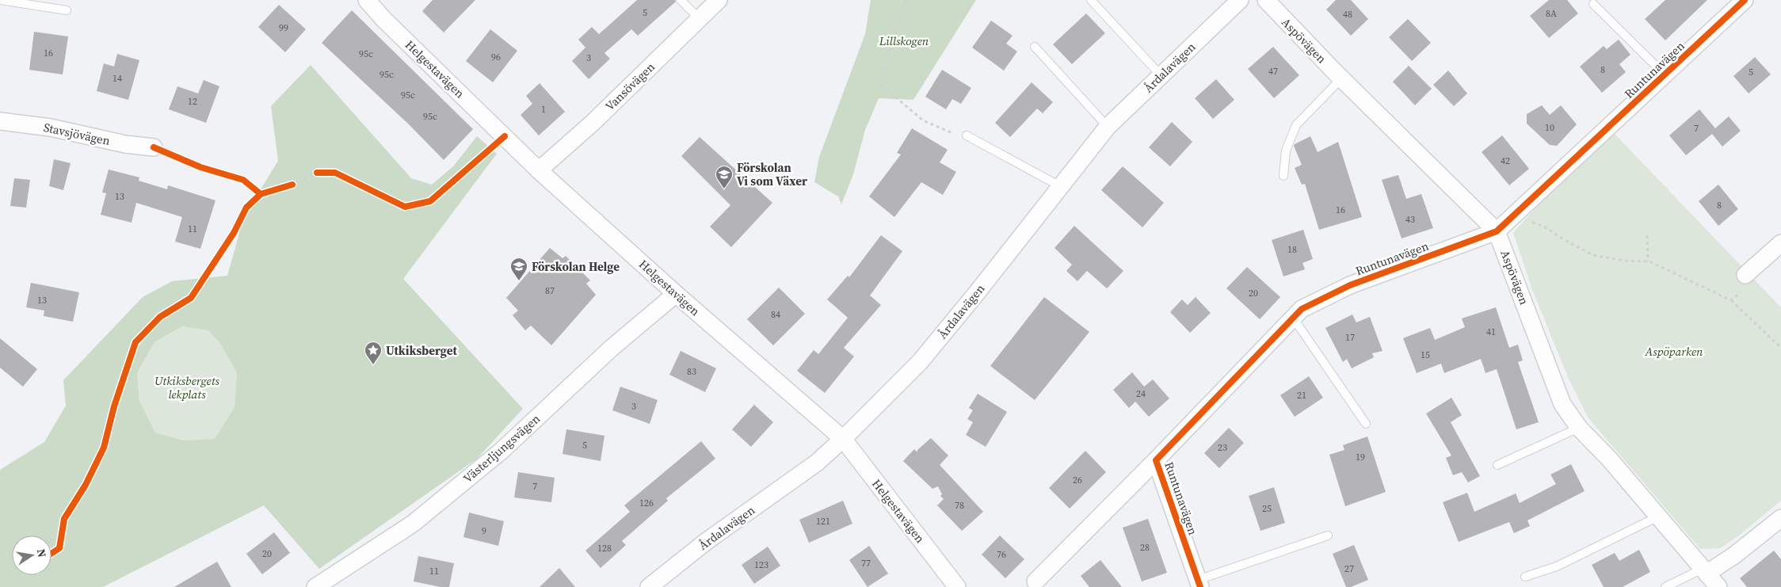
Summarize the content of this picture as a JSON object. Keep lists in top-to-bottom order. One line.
{"streets":{"street":["Aspövägen","Årdalavägen","Helgestavägen","Runtunavägen","Vansövägen","Stavsjövägen","Västerljungsvägen"]},"crossings":[["Aspövägen","Runtunavägen"],["Årdalavägen","Helgestavägen"],["Helgestavägen","Vansövägen"],["Helgestavägen","Västerljungsvägen"]],"parks":["Lillskogen","Aspöparken","Utkiksbergets lekplats"],"places":{"school or university":["Förskolan Vi som Växer","Förskolan Helge"],"place":["Utkiksberget"]},"house_numbers":["5","8A","48","99","16","95c","96","3","8","47","5","95c","14","95c","12","1","95c","10","7","42","13","8","16","43","11","18","87","20","13","84","41","17","15","83","24","21","3","5","23","19","26","7","126","78","25","121","9","28","128","20","76","77","123","27","11"],"north":"right"}
